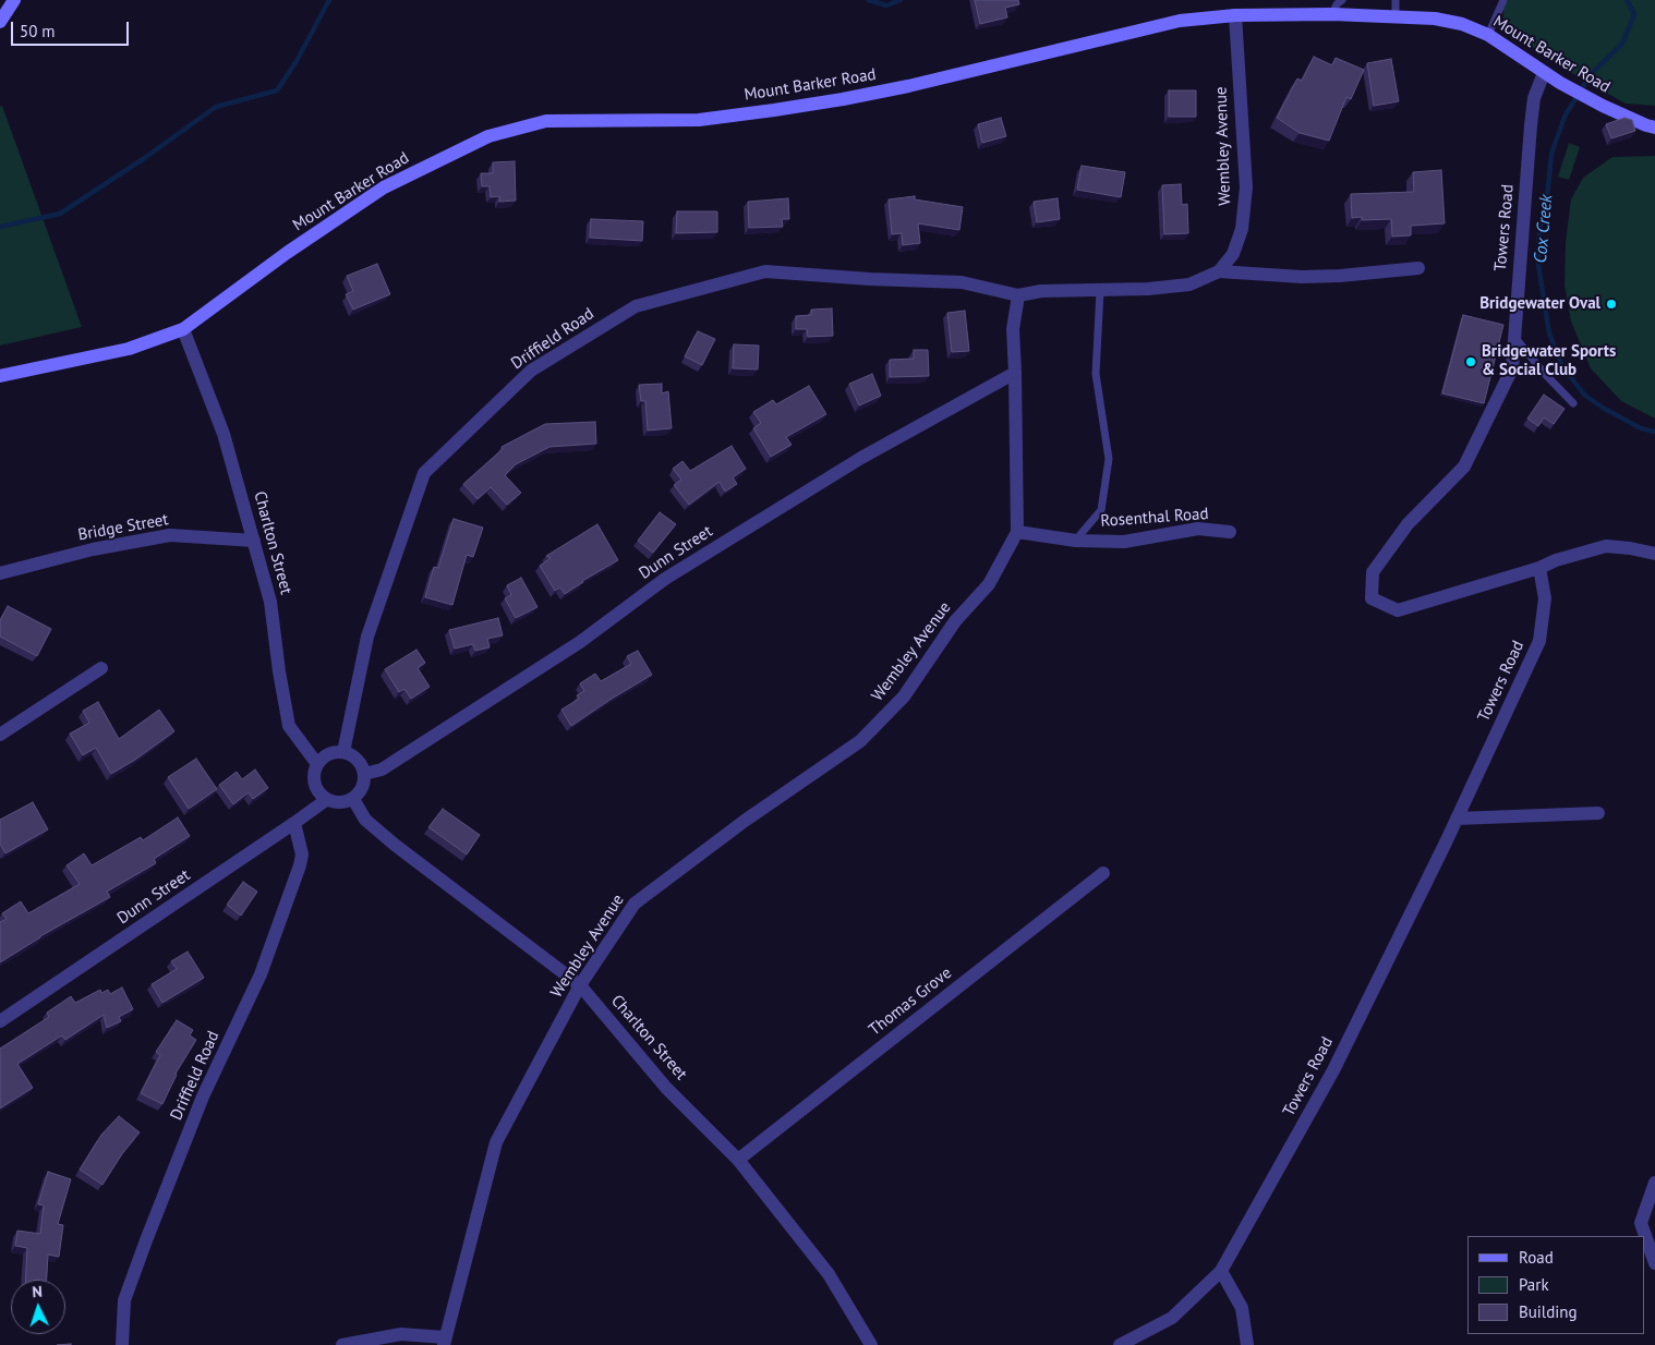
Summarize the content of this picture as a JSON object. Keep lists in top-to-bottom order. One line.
{"streets":{"main road":["Mount Barker Road"],"street":["Wembley Avenue","Towers Road","Driffield Road","Rosenthal Road","Bridge Street","Charlton Street","Dunn Street","Thomas Grove"]},"crossings":[["Mount Barker Road","Wembley Avenue"],["Mount Barker Road","Towers Road"],["Mount Barker Road","Charlton Street"],["Wembley Avenue","Driffield Road"],["Wembley Avenue","Rosenthal Road"],["Wembley Avenue","Charlton Street"],["Wembley Avenue","Dunn Street"],["Driffield Road","Charlton Street"],["Driffield Road","Dunn Street"],["Bridge Street","Charlton Street"],["Charlton Street","Dunn Street"],["Charlton Street","Thomas Grove"]],"water":["Cox Creek"],"places":["Bridgewater Oval","Bridgewater Sports & Social Club"],"legend":["Road","Park","Building"],"scale_bar":"50 m","north":"top"}
